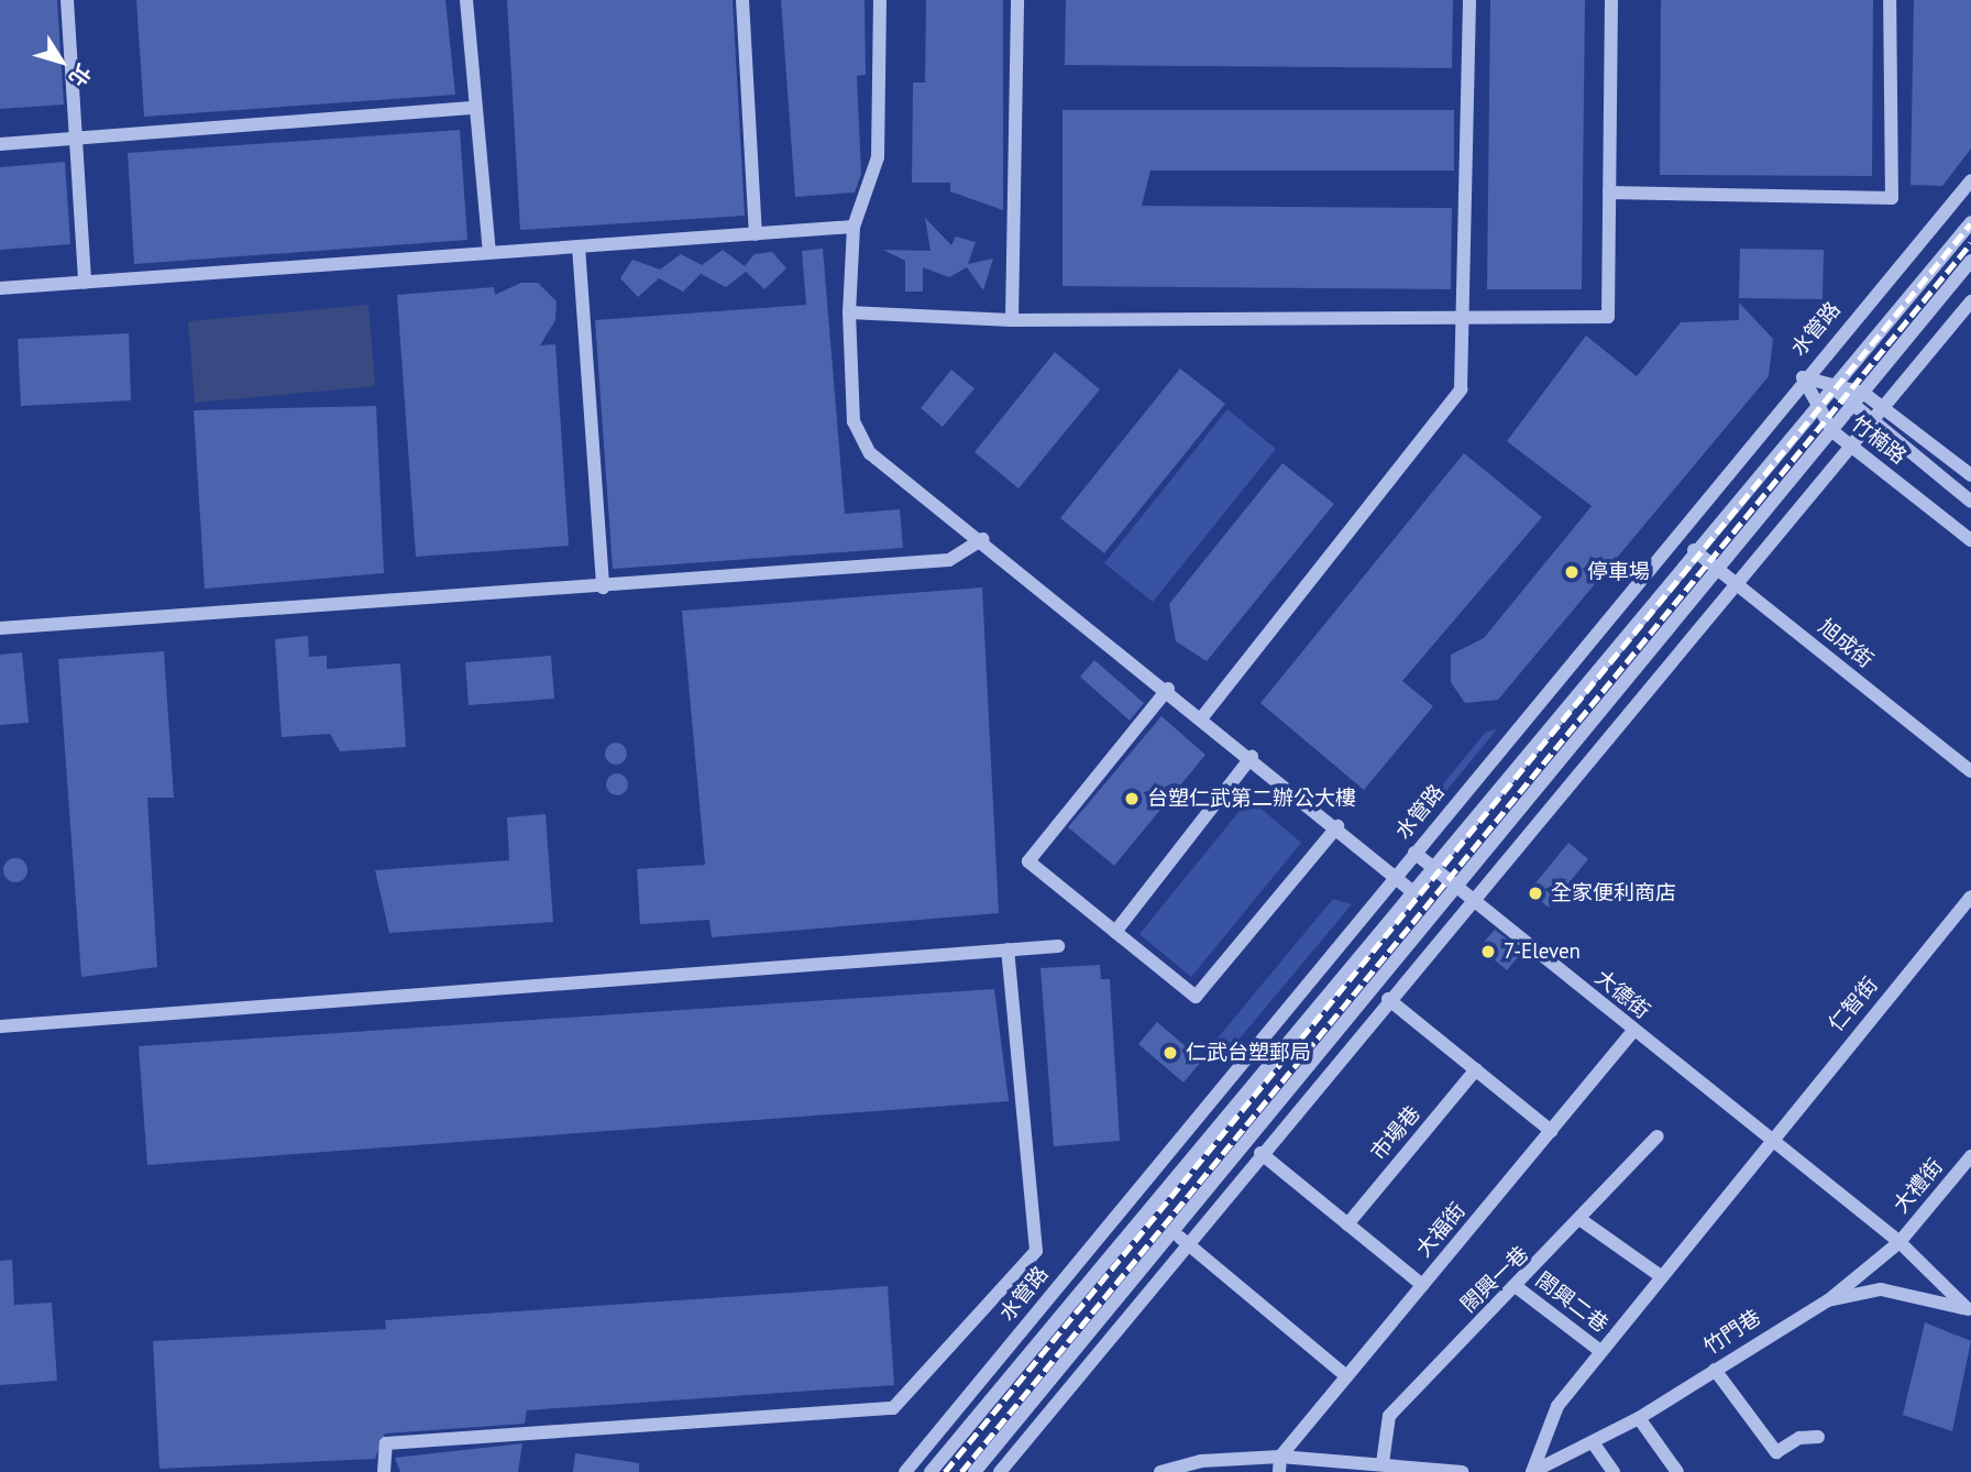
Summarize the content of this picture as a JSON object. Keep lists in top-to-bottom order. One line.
{"streets":{"street":["水管路","竹楠路","旭成街","大德街","仁智街","市場巷","大禮街","大福街","閤興一巷","閤興二巷","竹門巷"]},"crossings":[["水管路","竹楠路"],["水管路","旭成街"],["水管路","大德街"],["大德街","仁智街"],["大德街","大禮街"],["大德街","大福街"],["大德街","竹門巷"],["大禮街","竹門巷"],["閤興一巷","閤興二巷"]],"places":["停車場","台塑仁武第二辦公大樓","全家便利商店","7-Eleven","仁武台塑郵局"],"north":"bottom right"}
